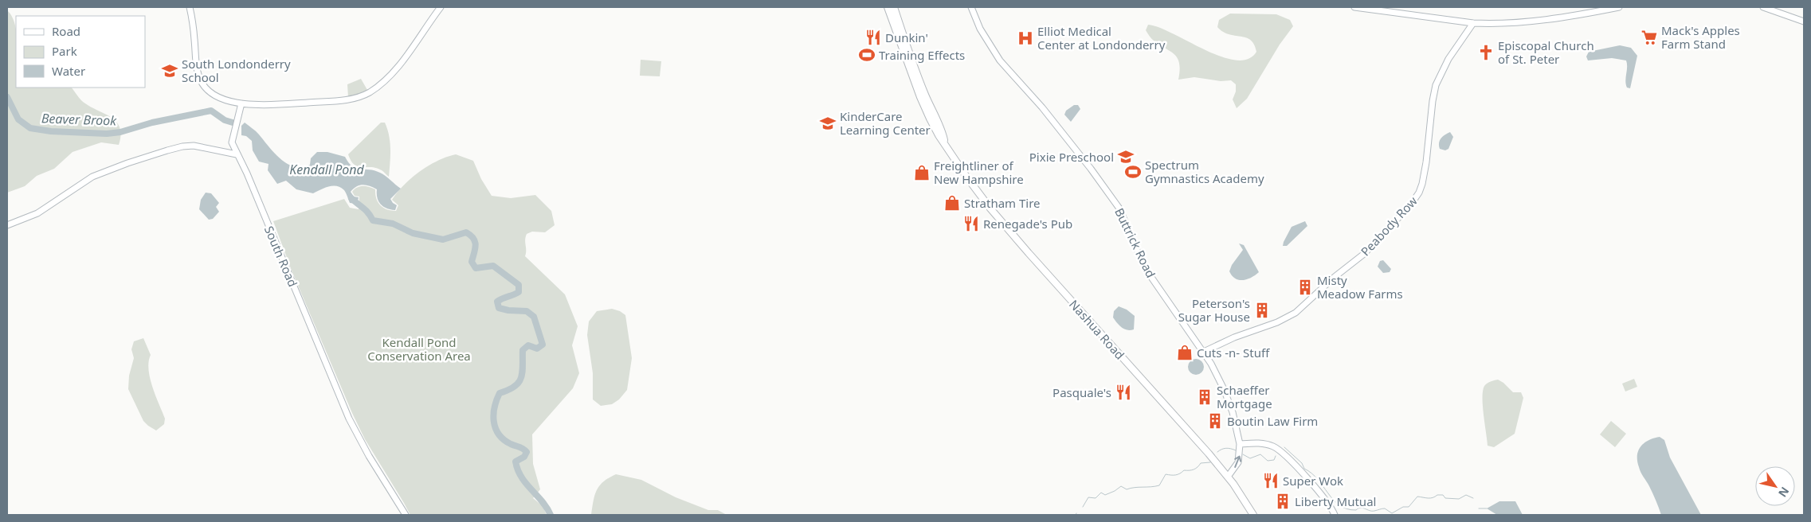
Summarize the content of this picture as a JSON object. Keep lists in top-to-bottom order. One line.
{"streets":{"main road":["Nashua Road"],"street":["Peabody Row","Buttrick Road","South Road"]},"crossings":[["Peabody Row","Buttrick Road"],["Buttrick Road","Nashua Road"]],"water":["Beaver Brook","Kendall Pond"],"parks":["Kendall Pond Conservation Area"],"places":{"restaurant":["Dunkin'","Renegade's Pub","Pasquale's","Super Wok"],"supermarket":["Mack's Apples Farm Stand"],"hospital":["Elliot Medical Center at Londonderry"],"church":["Episcopal Church of St. Peter"],"sports":["Training Effects","Spectrum Gymnastics Academy"],"school or university":["South Londonderry School","KinderCare Learning Center","Pixie Preschool"],"shop":["Freightliner of New Hampshire","Stratham Tire","Cuts -n- Stuff"],"building":["Misty Meadow Farms","Peterson's Sugar House","Schaeffer Mortgage","Boutin Law Firm","Liberty Mutual"]},"legend":["Road","Park","Water"],"north":"bottom right"}
